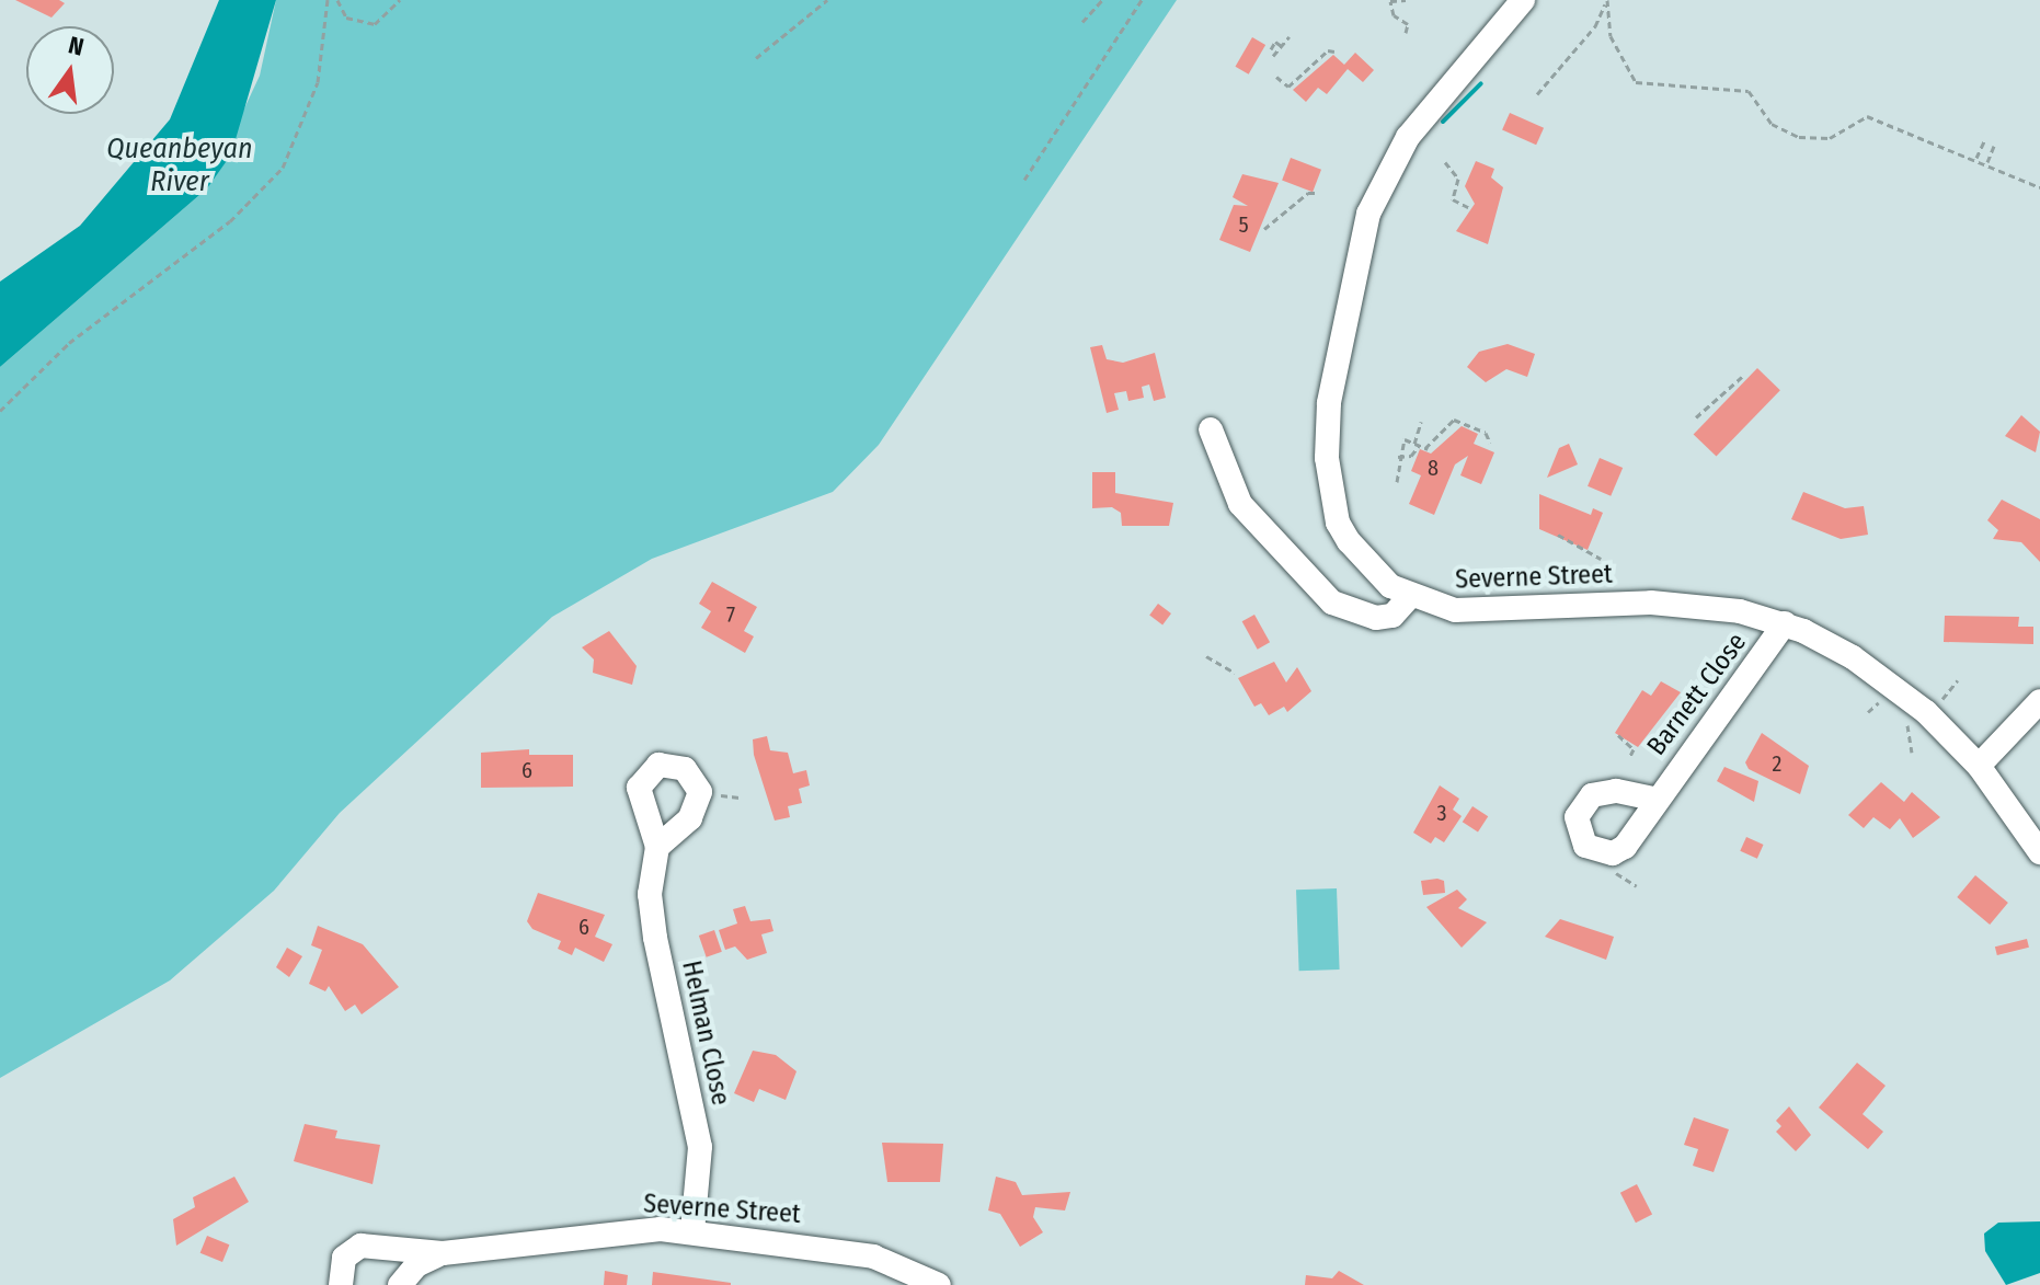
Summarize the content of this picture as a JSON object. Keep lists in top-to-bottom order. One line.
{"streets":{"street":["Severne Street","Barnett Close","Helman Close"]},"crossings":[["Severne Street","Barnett Close"],["Severne Street","Helman Close"]],"water":["Queanbeyan River"],"house_numbers":["5","8","7","2","6","3","6"],"north":"top"}
